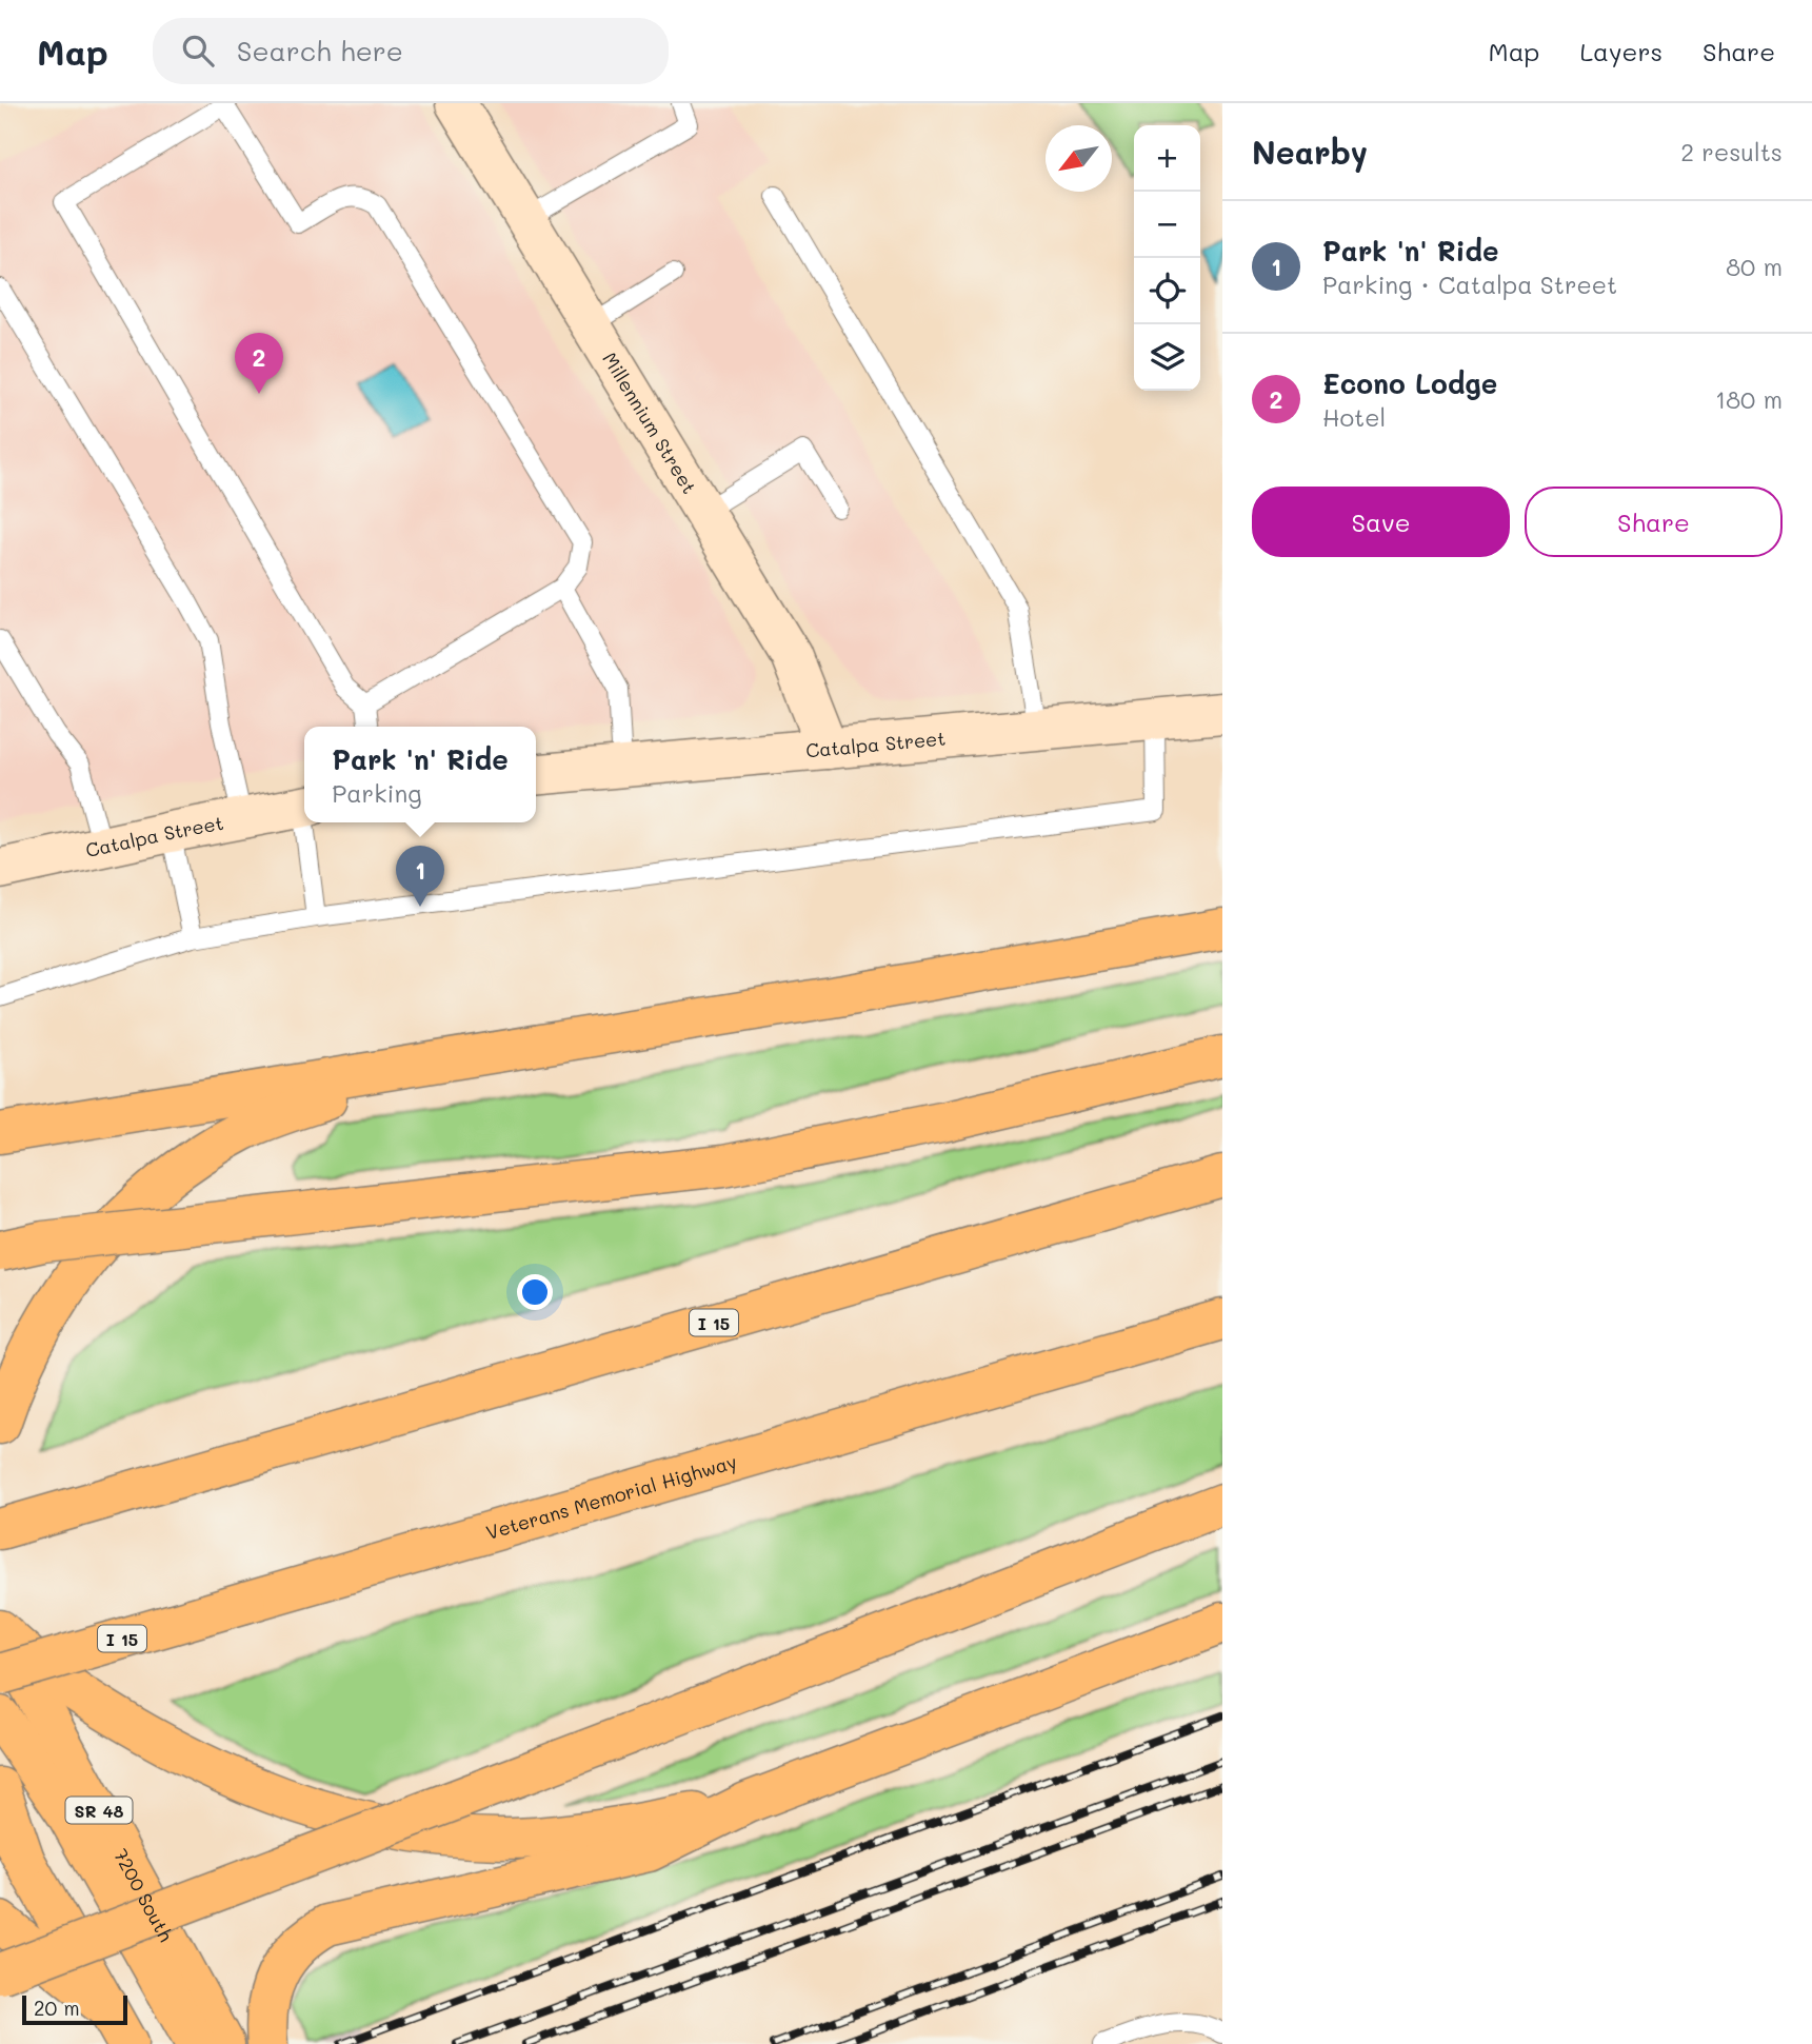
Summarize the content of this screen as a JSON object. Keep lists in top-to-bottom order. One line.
{"streets":{"main road":["I 15","Veterans Memorial Highway","SR 48","7200 South"],"street":["Millennium Street","Catalpa Street"]},"crossings":[["Millennium Street","Catalpa Street"]],"scale_bar":"20 m","north":"bottom left","page":{"header":"Map","search":"Search here","nav":["Map","Layers","Share"],"heading":["Nearby","2 results"],"map_buttons":["+","−"],"list":[{"mark":"1","name":"Park 'n' Ride","note":"Parking · Catalpa Street","value":"80 m"},{"mark":"2","name":"Econo Lodge","note":"Hotel","value":"180 m"}],"pins":["2","1"],"buttons":["Save","Share"],"popup":["Park 'n' Ride","Parking"],"scale":"20 m"}}
